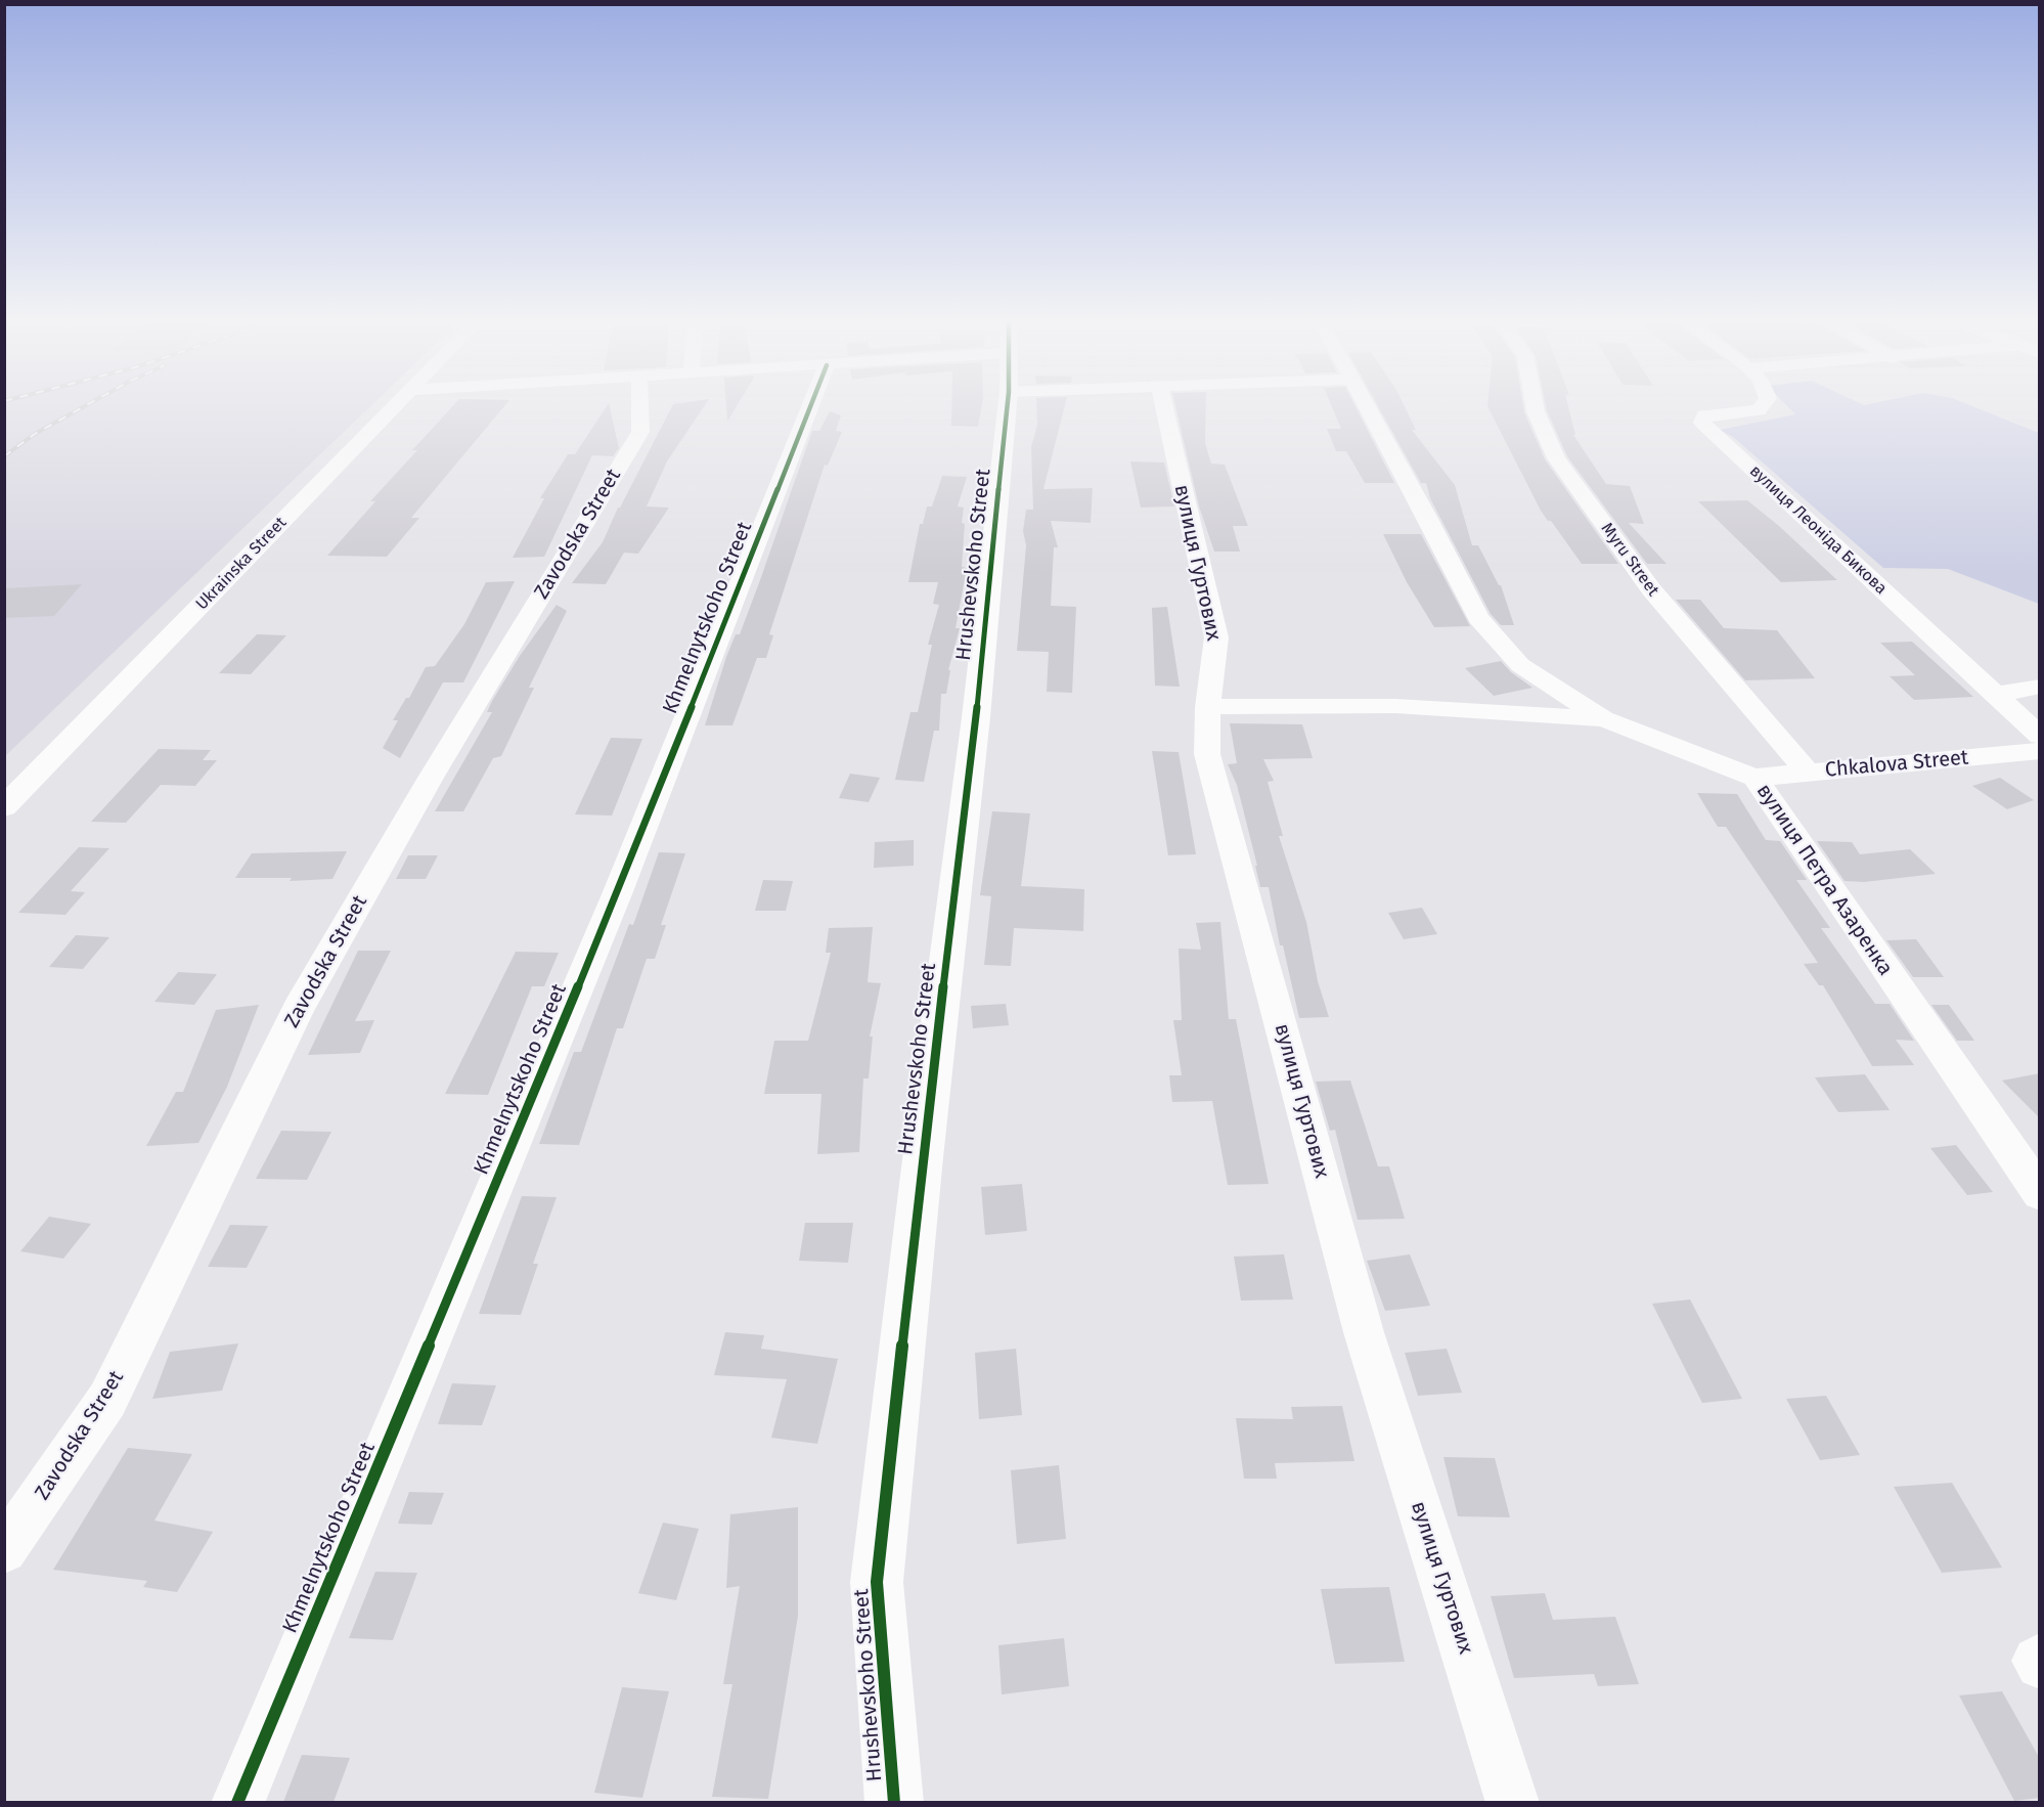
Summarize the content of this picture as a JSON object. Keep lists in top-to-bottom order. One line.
{"streets":{"street":["вулиця Леоніда Бикова","Zavodska Street","Myru Street","вулиця Гуртових","Ukrainska Street","Hrushevskoho Street","Khmelnytskoho Street","Chkalova Street","вулиця Петра Азаренка"]},"crossings":[["Myru Street","Chkalova Street"],["Chkalova Street","вулиця Петра Азаренка"]]}
